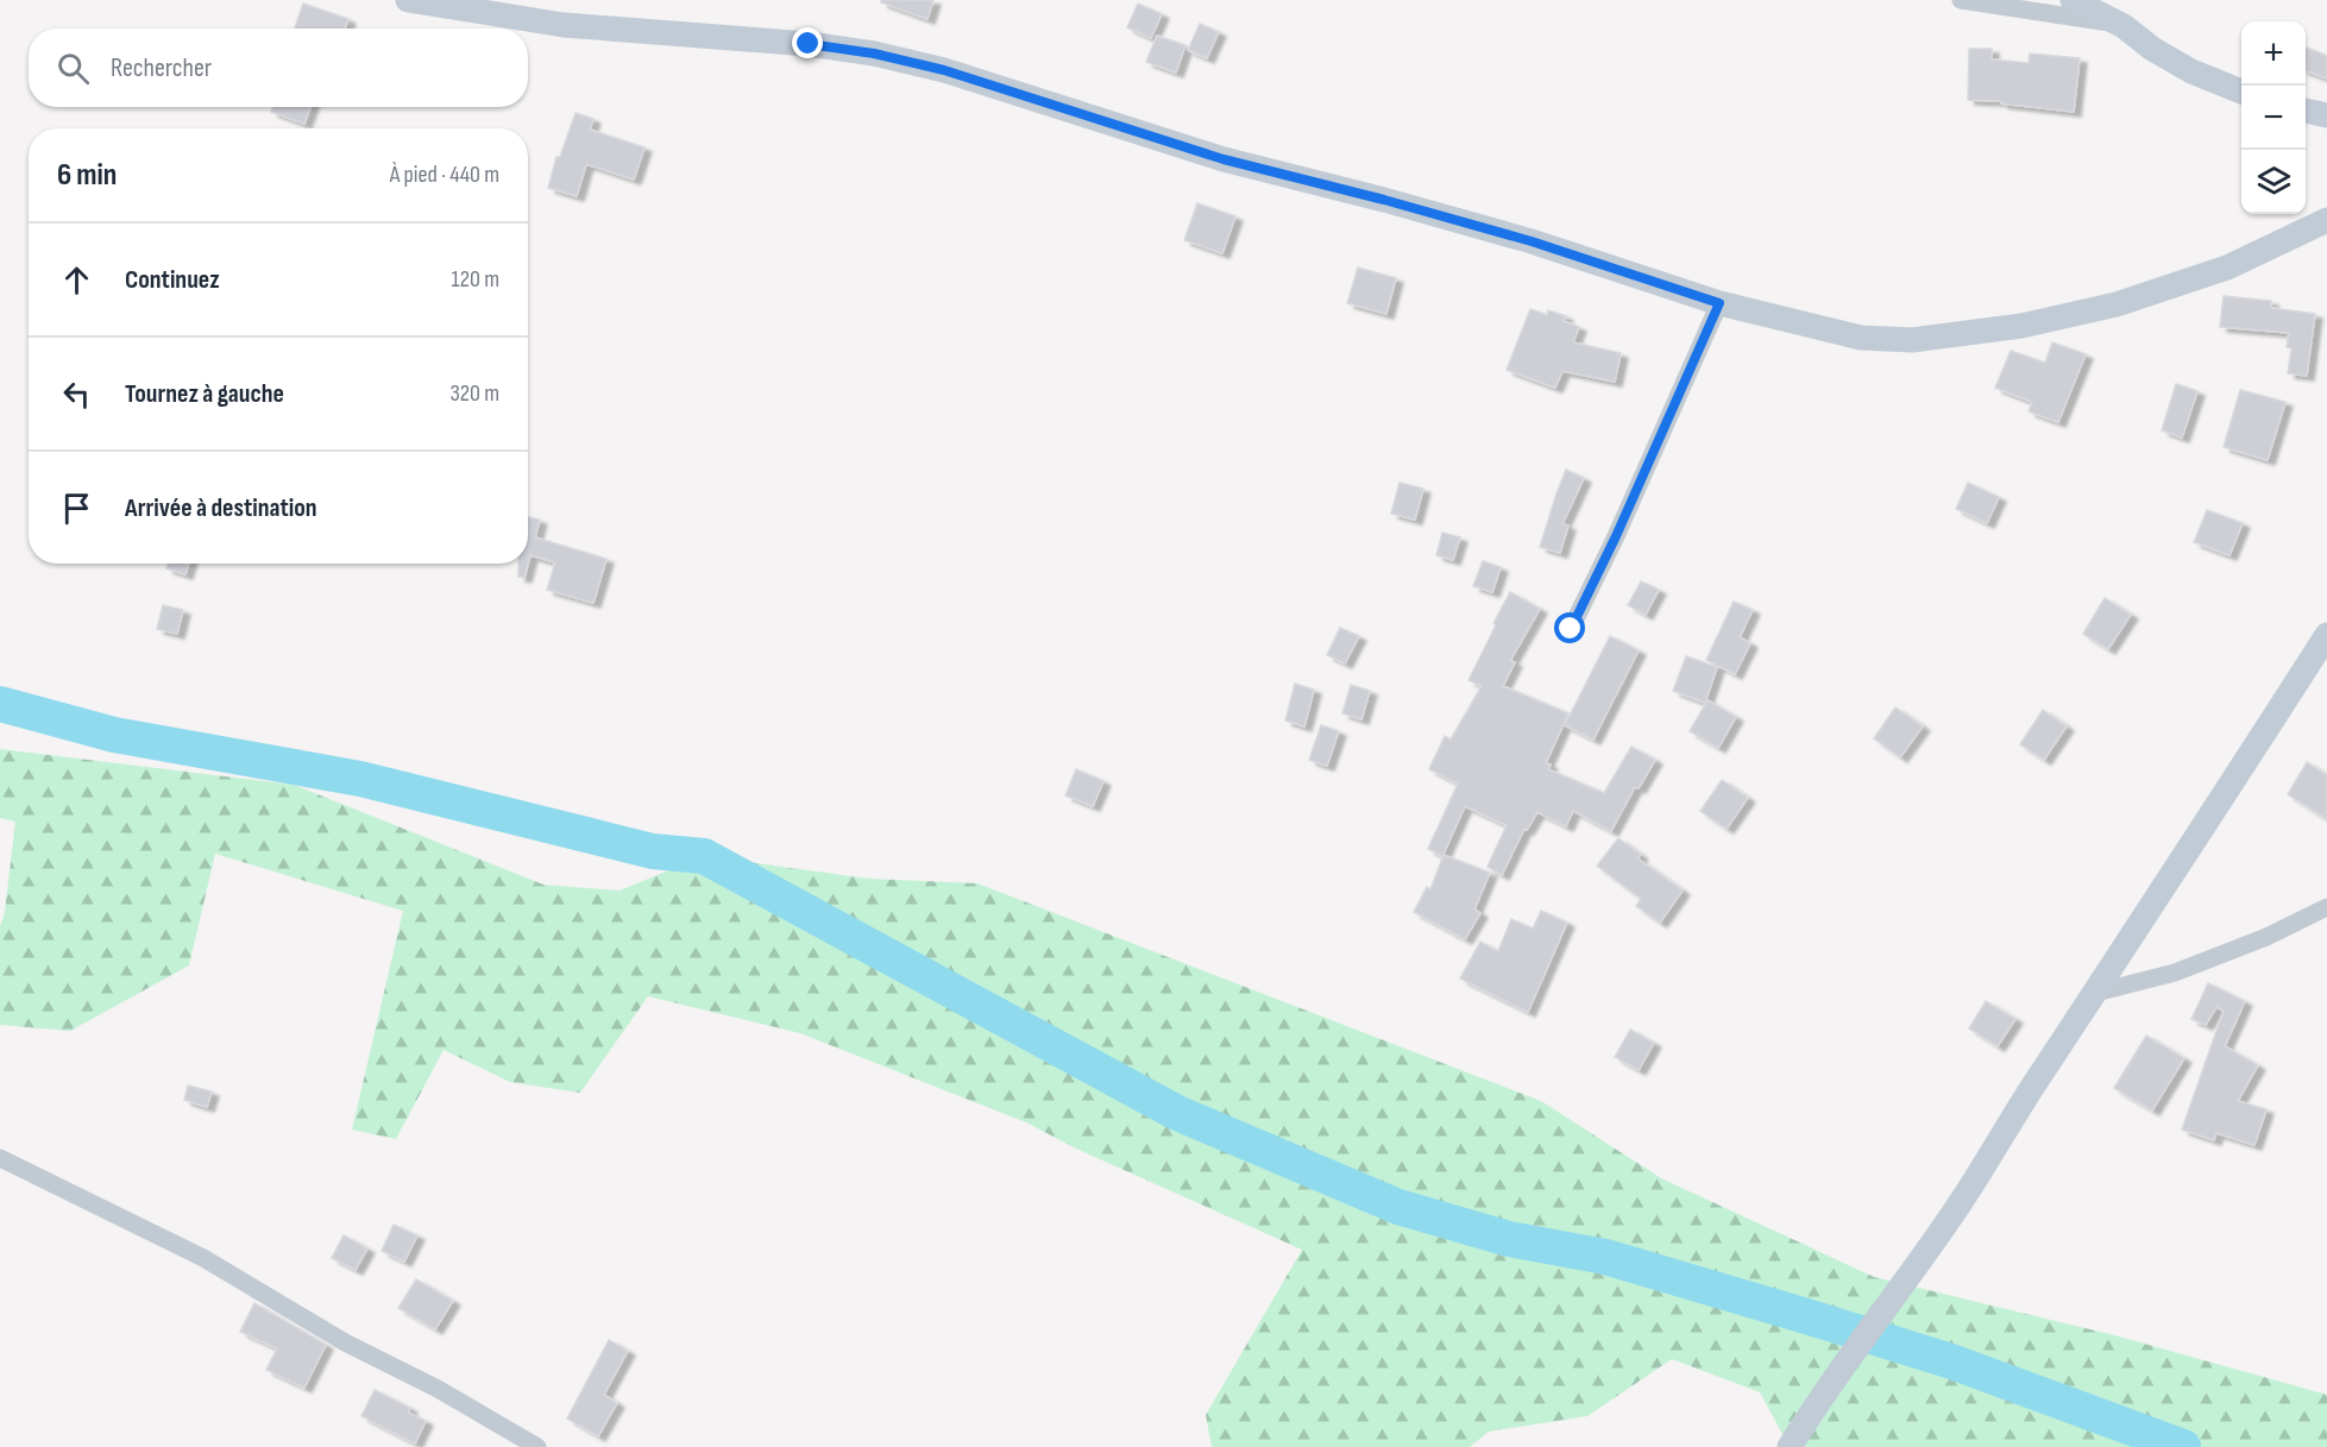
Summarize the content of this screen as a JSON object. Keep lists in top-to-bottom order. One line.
{"page":{"map_buttons":["+","−"],"search":"Rechercher","heading":["6 min","À pied · 440 m"],"list":[["Continuez","120 m"],["Tournez à gauche","320 m"],"Arrivée à destination"]}}
